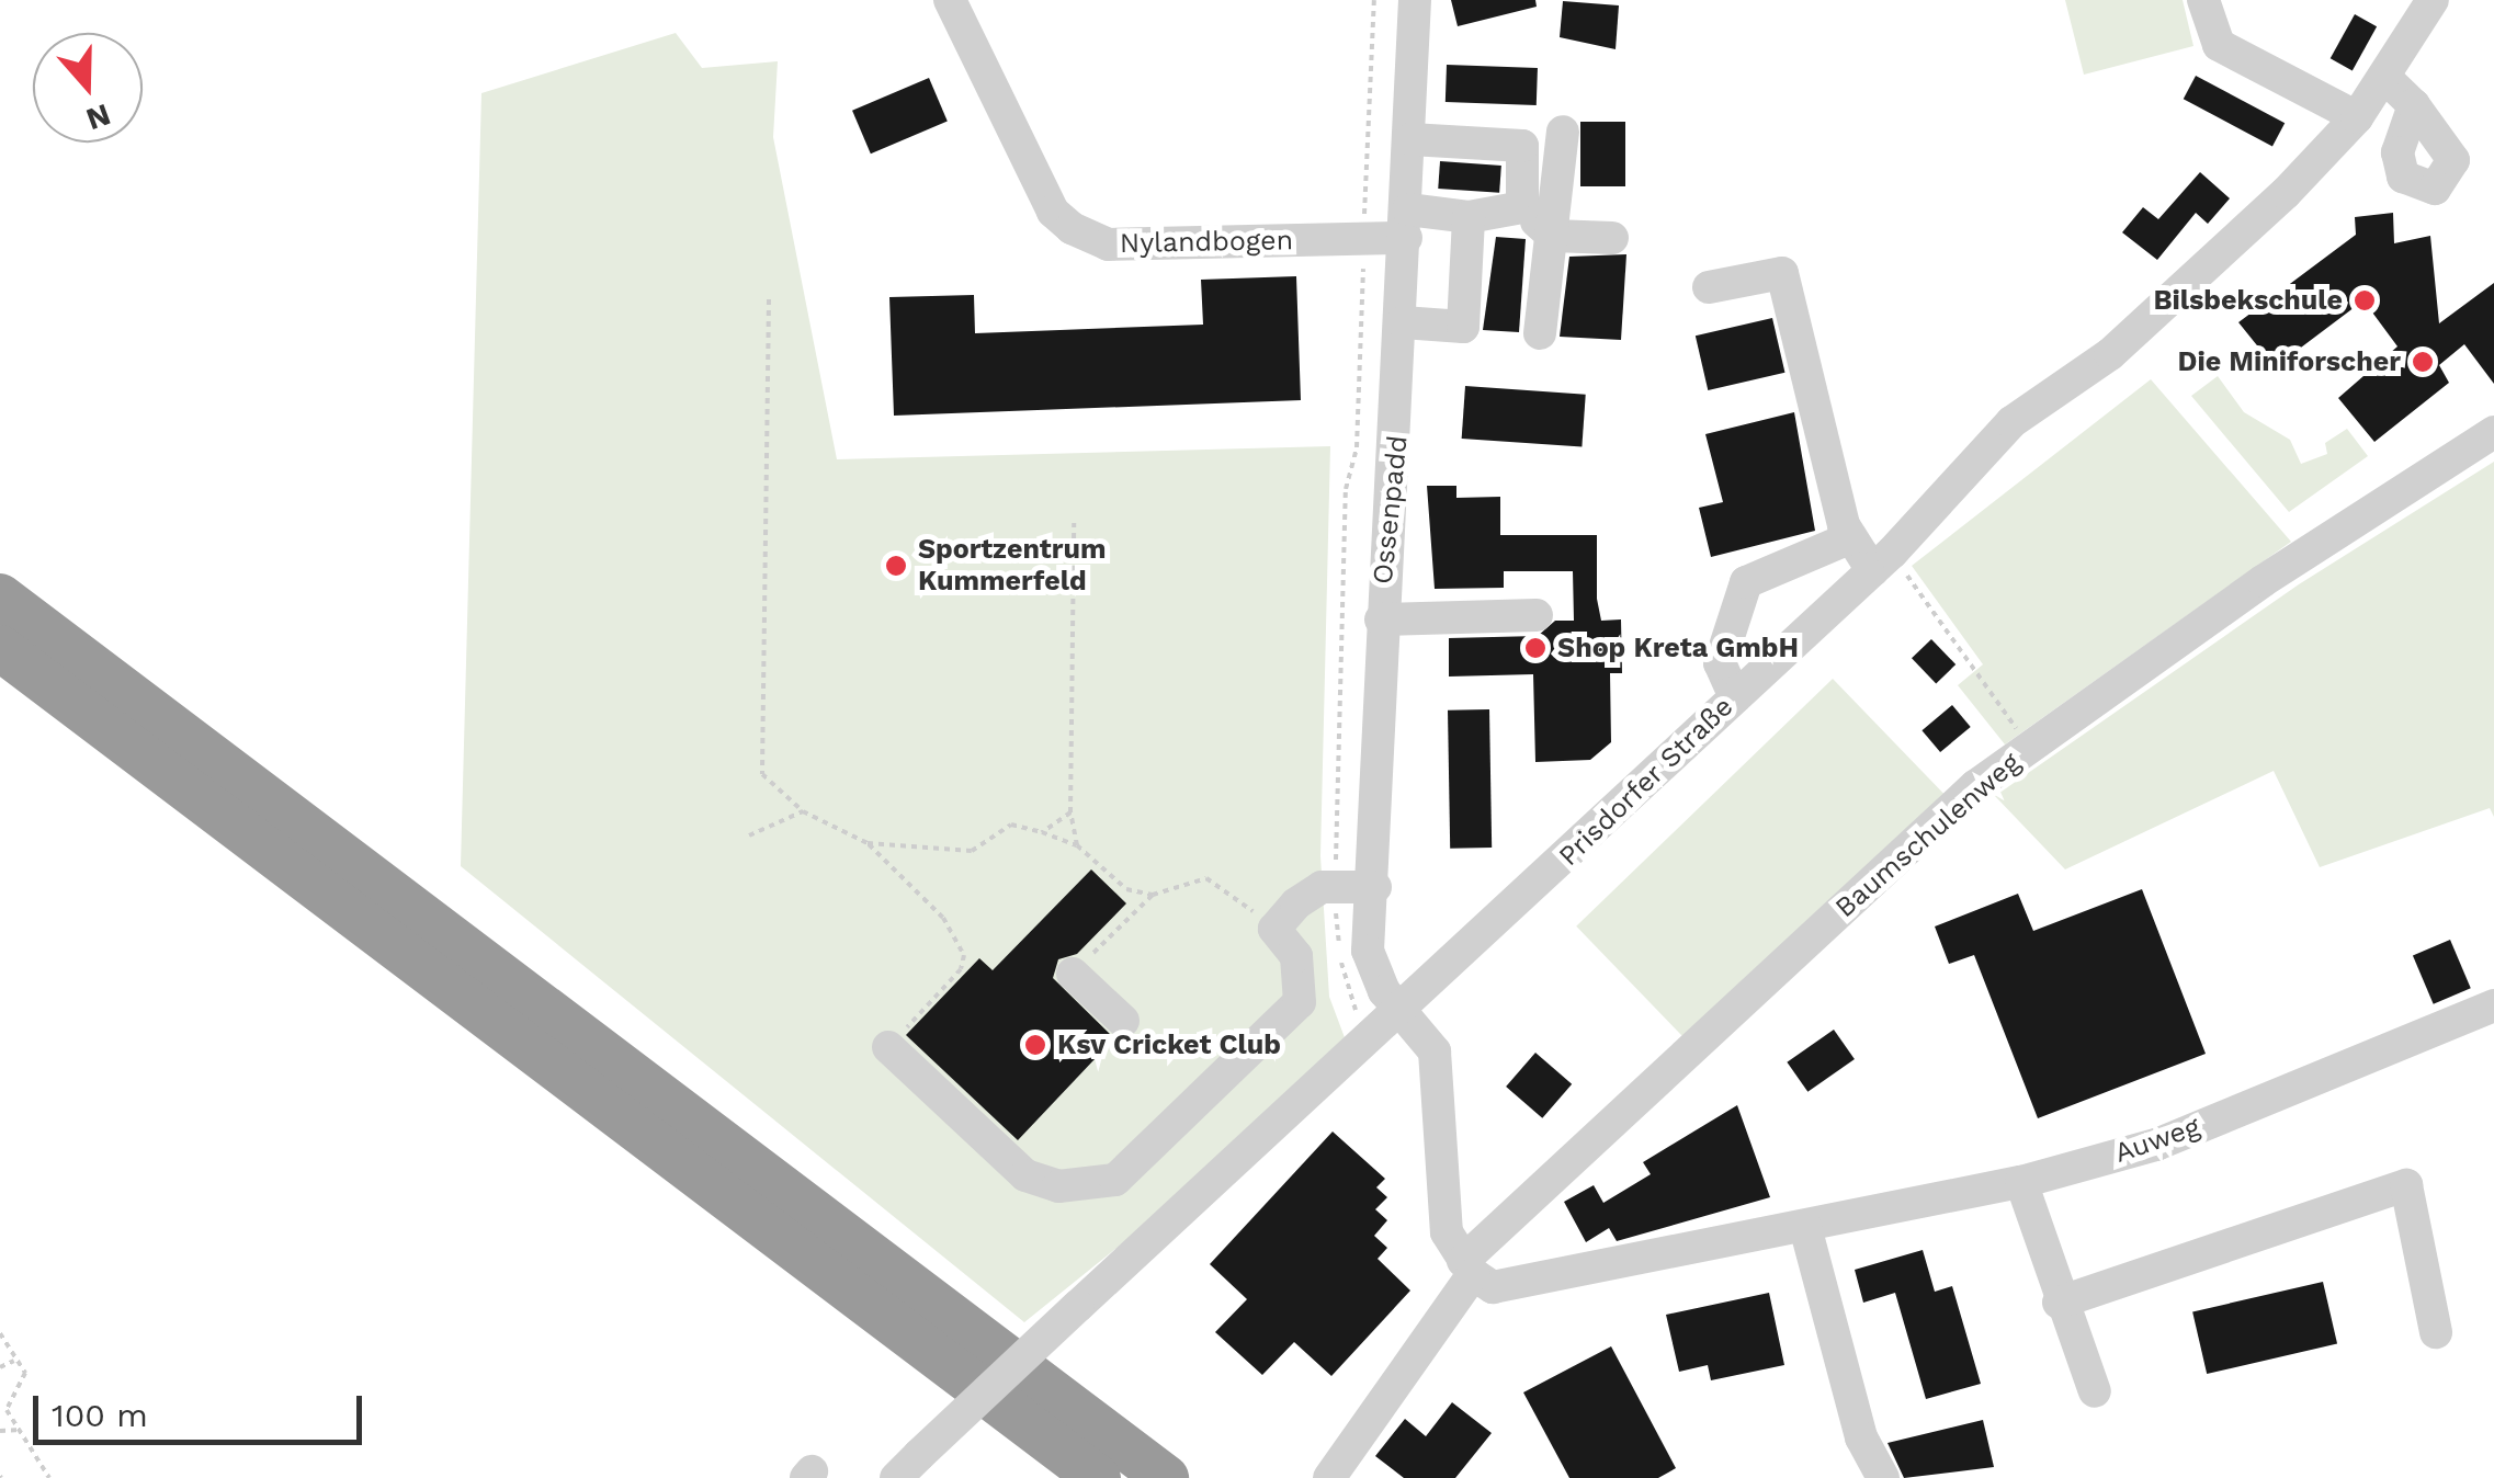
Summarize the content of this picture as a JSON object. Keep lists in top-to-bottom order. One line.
{"streets":{"street":["Nylandbogen","Ossenpadd","Prisdorfer Straße","Baumschulenweg","Auweg"]},"crossings":[["Nylandbogen","Ossenpadd"],["Ossenpadd","Prisdorfer Straße"],["Baumschulenweg","Auweg"]],"places":["Bilsbekschule","Die Miniforscher","Sportzentrum Kummerfeld","Shop Kreta GmbH","Ksv Cricket Club"],"scale_bar":"100 m","north":"bottom"}
